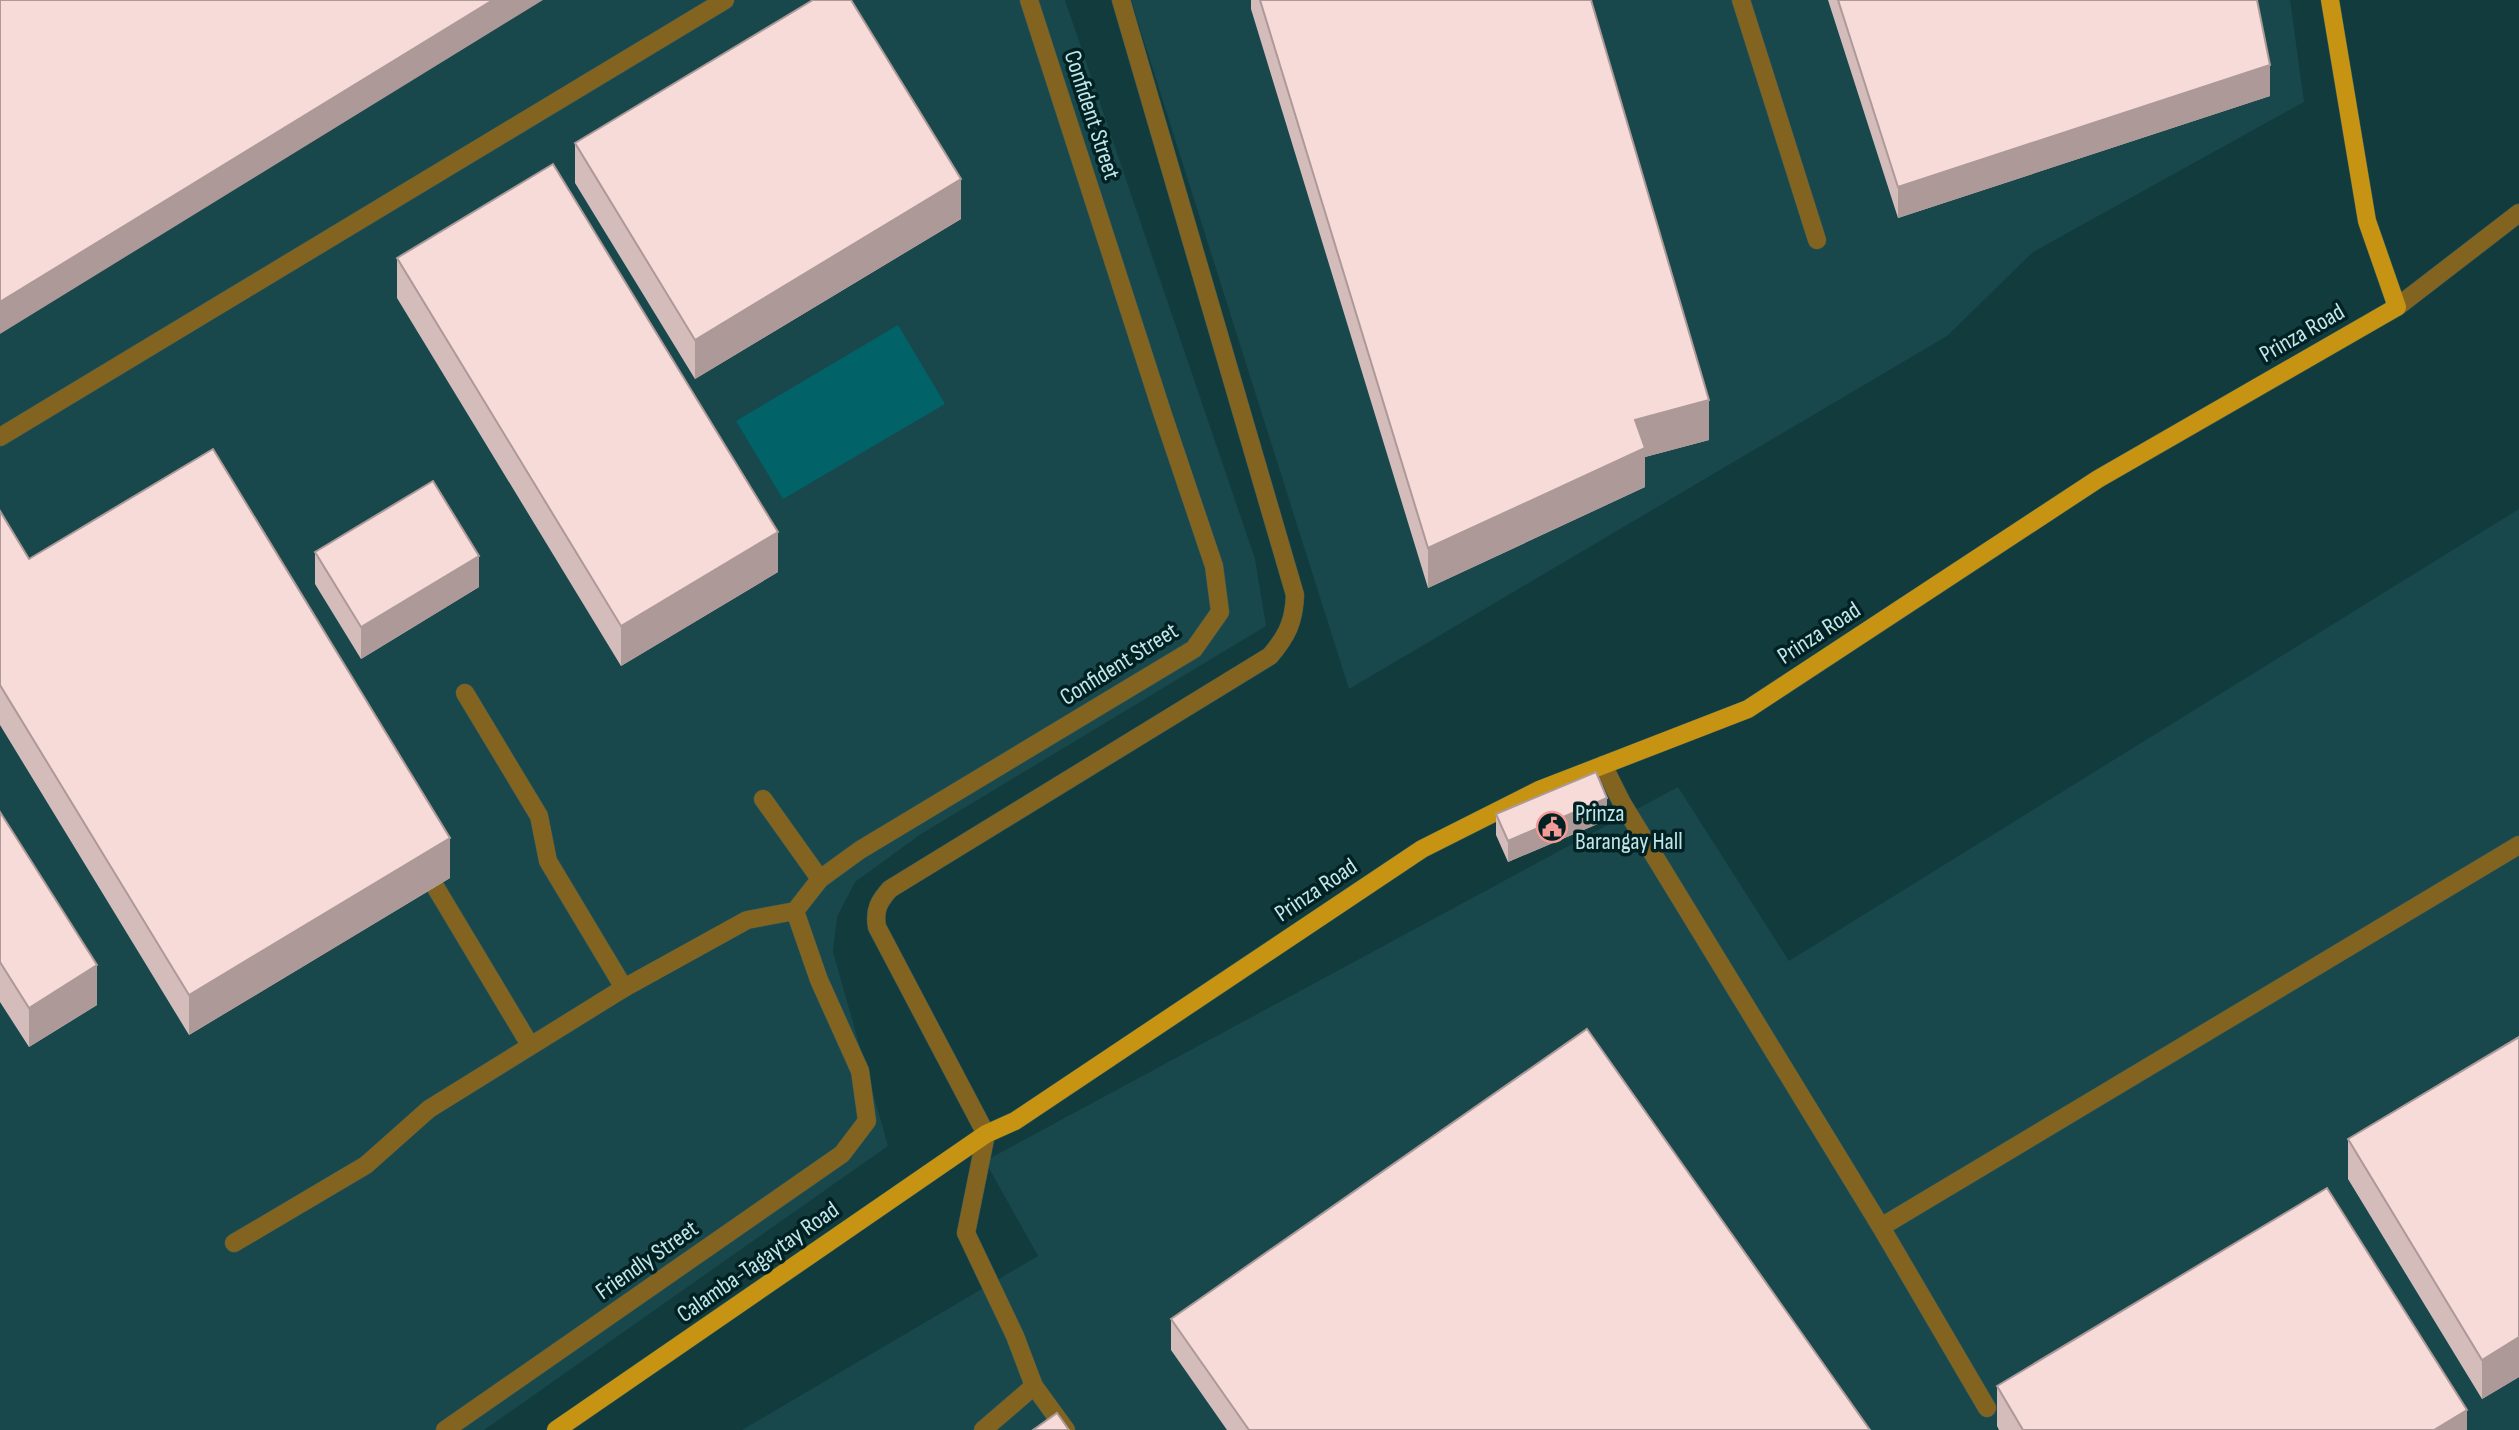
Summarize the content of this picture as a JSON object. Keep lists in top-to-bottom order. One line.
{"streets":{"main road":["Prinza Road","Calamba-Tagaytay Road"],"street":["Confident Street","Friendly Street"]},"crossings":[["Confident Street","Friendly Street"],["Prinza Road","Calamba-Tagaytay Road"]],"places":{"public building":["Prinza Barangay Hall"]}}
